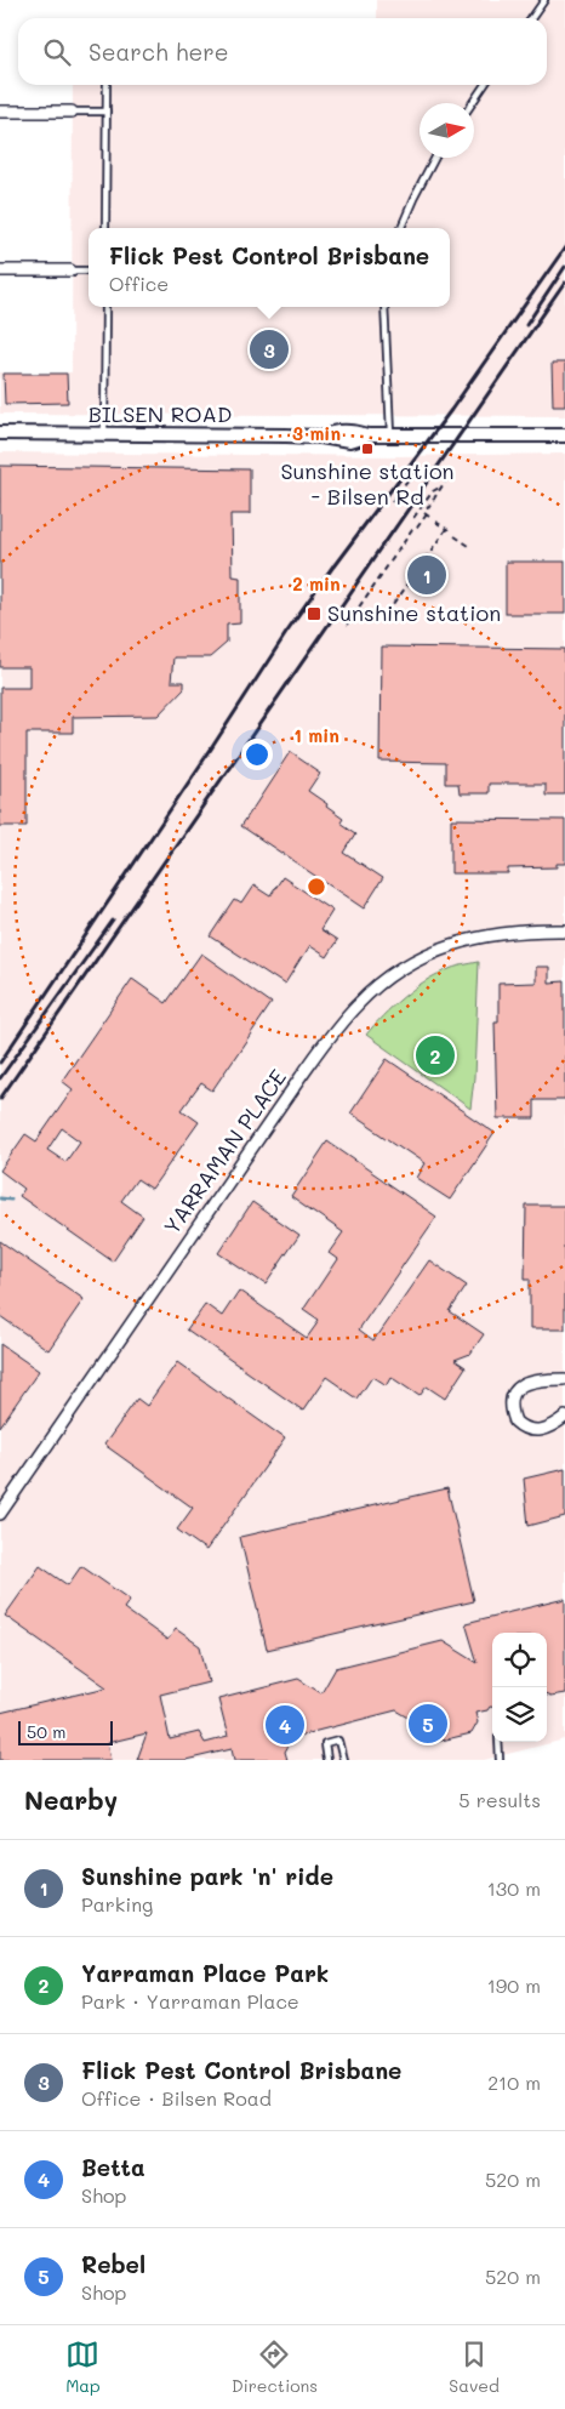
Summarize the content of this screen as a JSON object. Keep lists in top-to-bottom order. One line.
{"streets":{"street":["BILSEN ROAD","YARRAMAN PLACE"]},"places":{"transit":["Sunshine station - Bilsen Rd","Sunshine station"]},"scale_bar":"50 m","north":"right","page":{"search":"Search here","popup":["Flick Pest Control Brisbane","Office"],"pins":["3","1","2","5","4"],"scale":"50 m","heading":["Nearby","5 results"],"list":[{"mark":"1","name":"Sunshine park 'n' ride","note":"Parking","value":"130 m"},{"mark":"2","name":"Yarraman Place Park","note":"Park · Yarraman Place","value":"190 m"},{"mark":"3","name":"Flick Pest Control Brisbane","note":"Office · Bilsen Road","value":"210 m"},{"mark":"4","name":"Betta","note":"Shop","value":"520 m"},{"mark":"5","name":"Rebel","note":"Shop","value":"520 m"}],"nav":["Map","Directions","Saved"]},"rings":["3 min","2 min","1 min"]}
